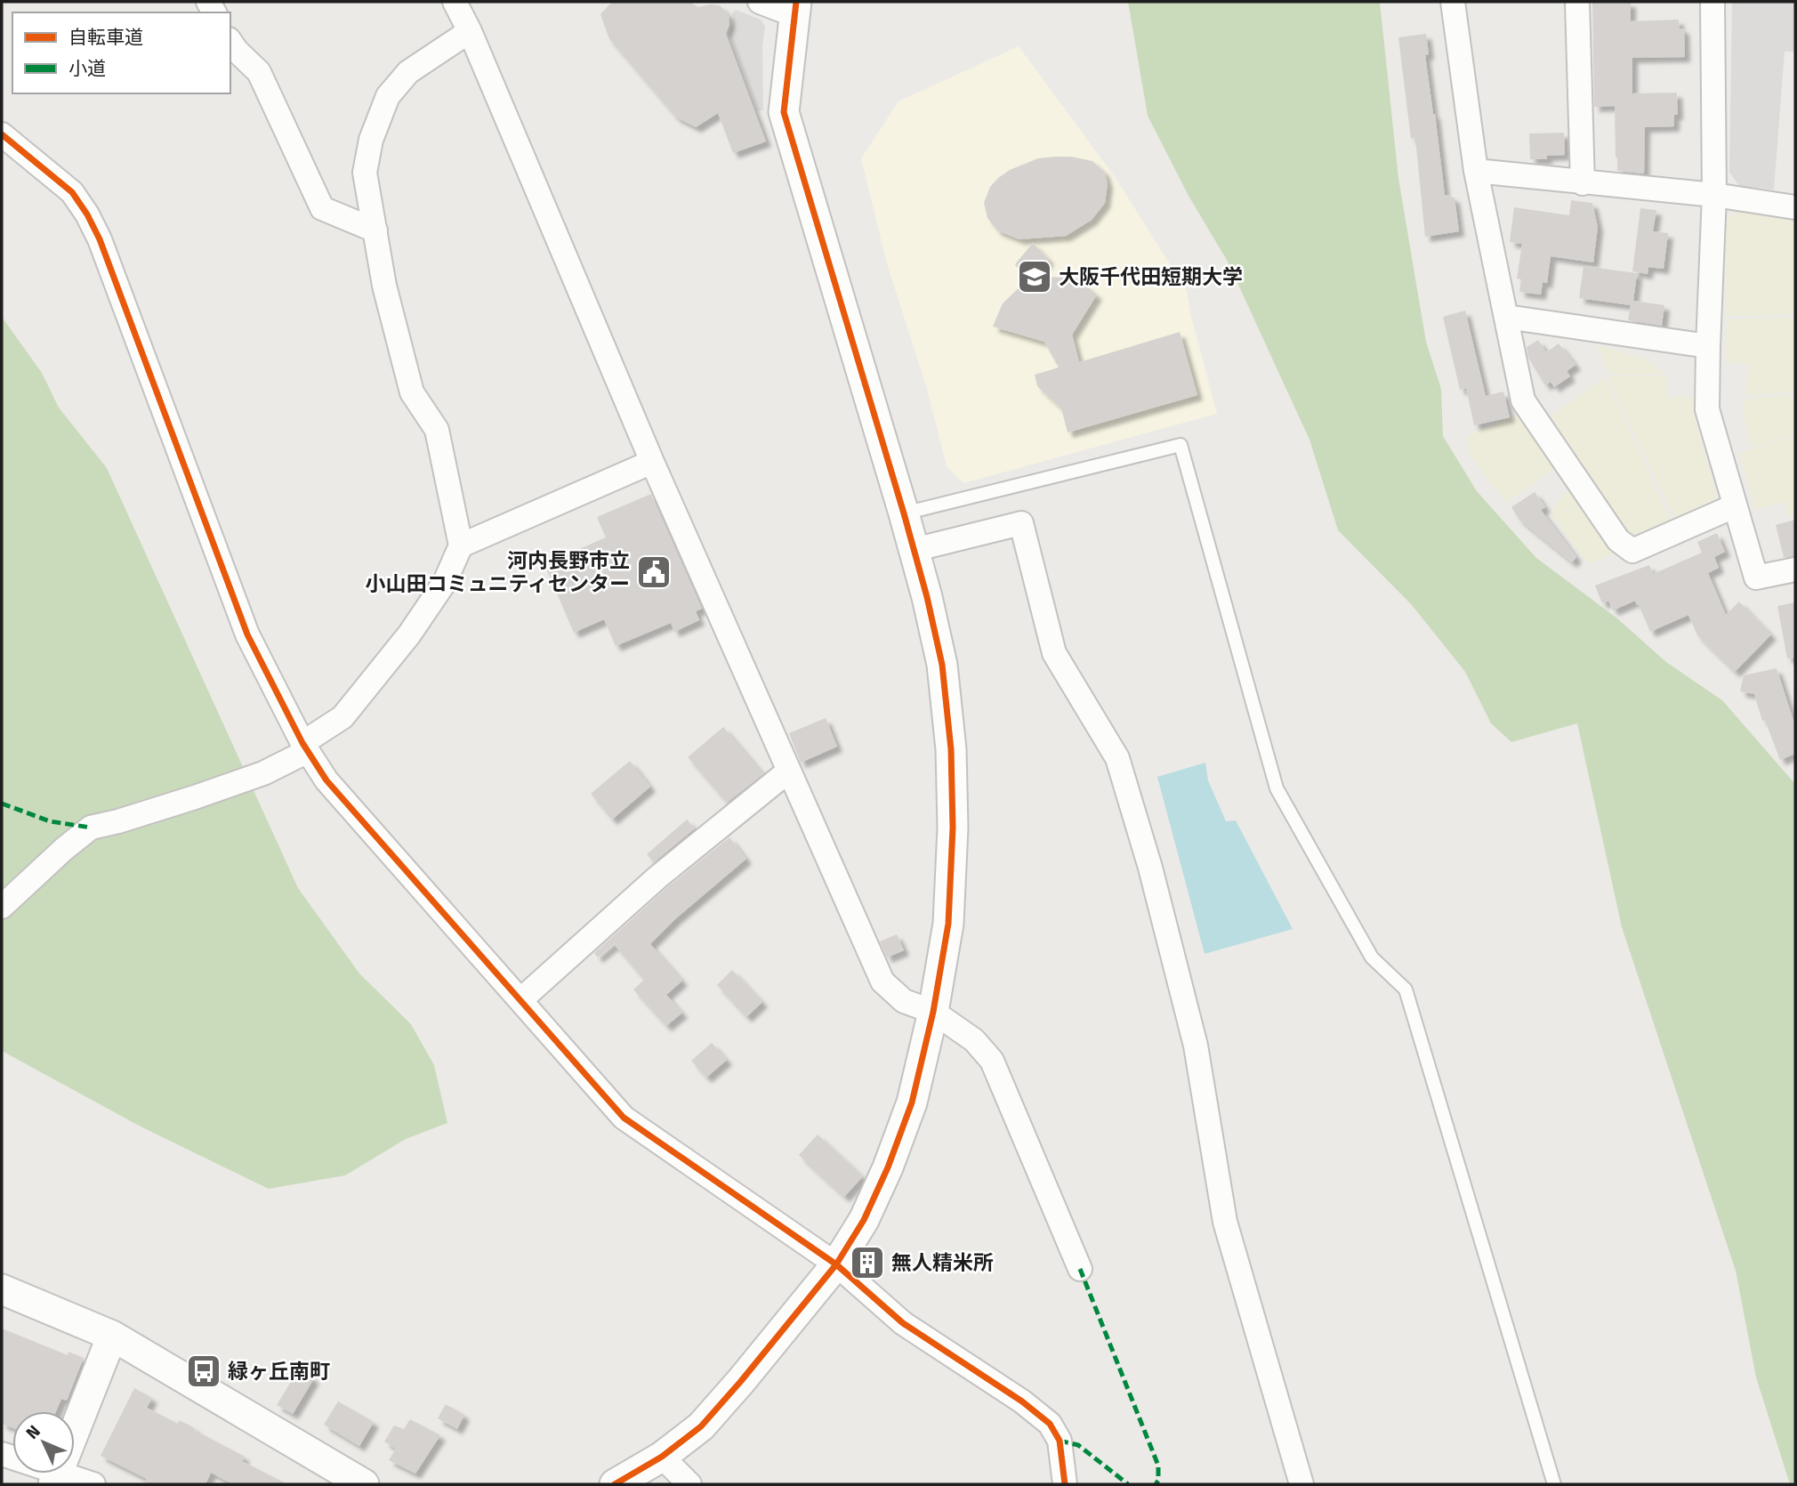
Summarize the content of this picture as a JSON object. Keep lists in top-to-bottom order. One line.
{"places":{"school or university":["大阪千代田短期大学"],"public building":["河内長野市立 小山田コミュニティセンター"],"building":["無人精米所"],"bus stop":["緑ヶ丘南町"]},"legend":["自転車道","小道"],"north":"top left"}
